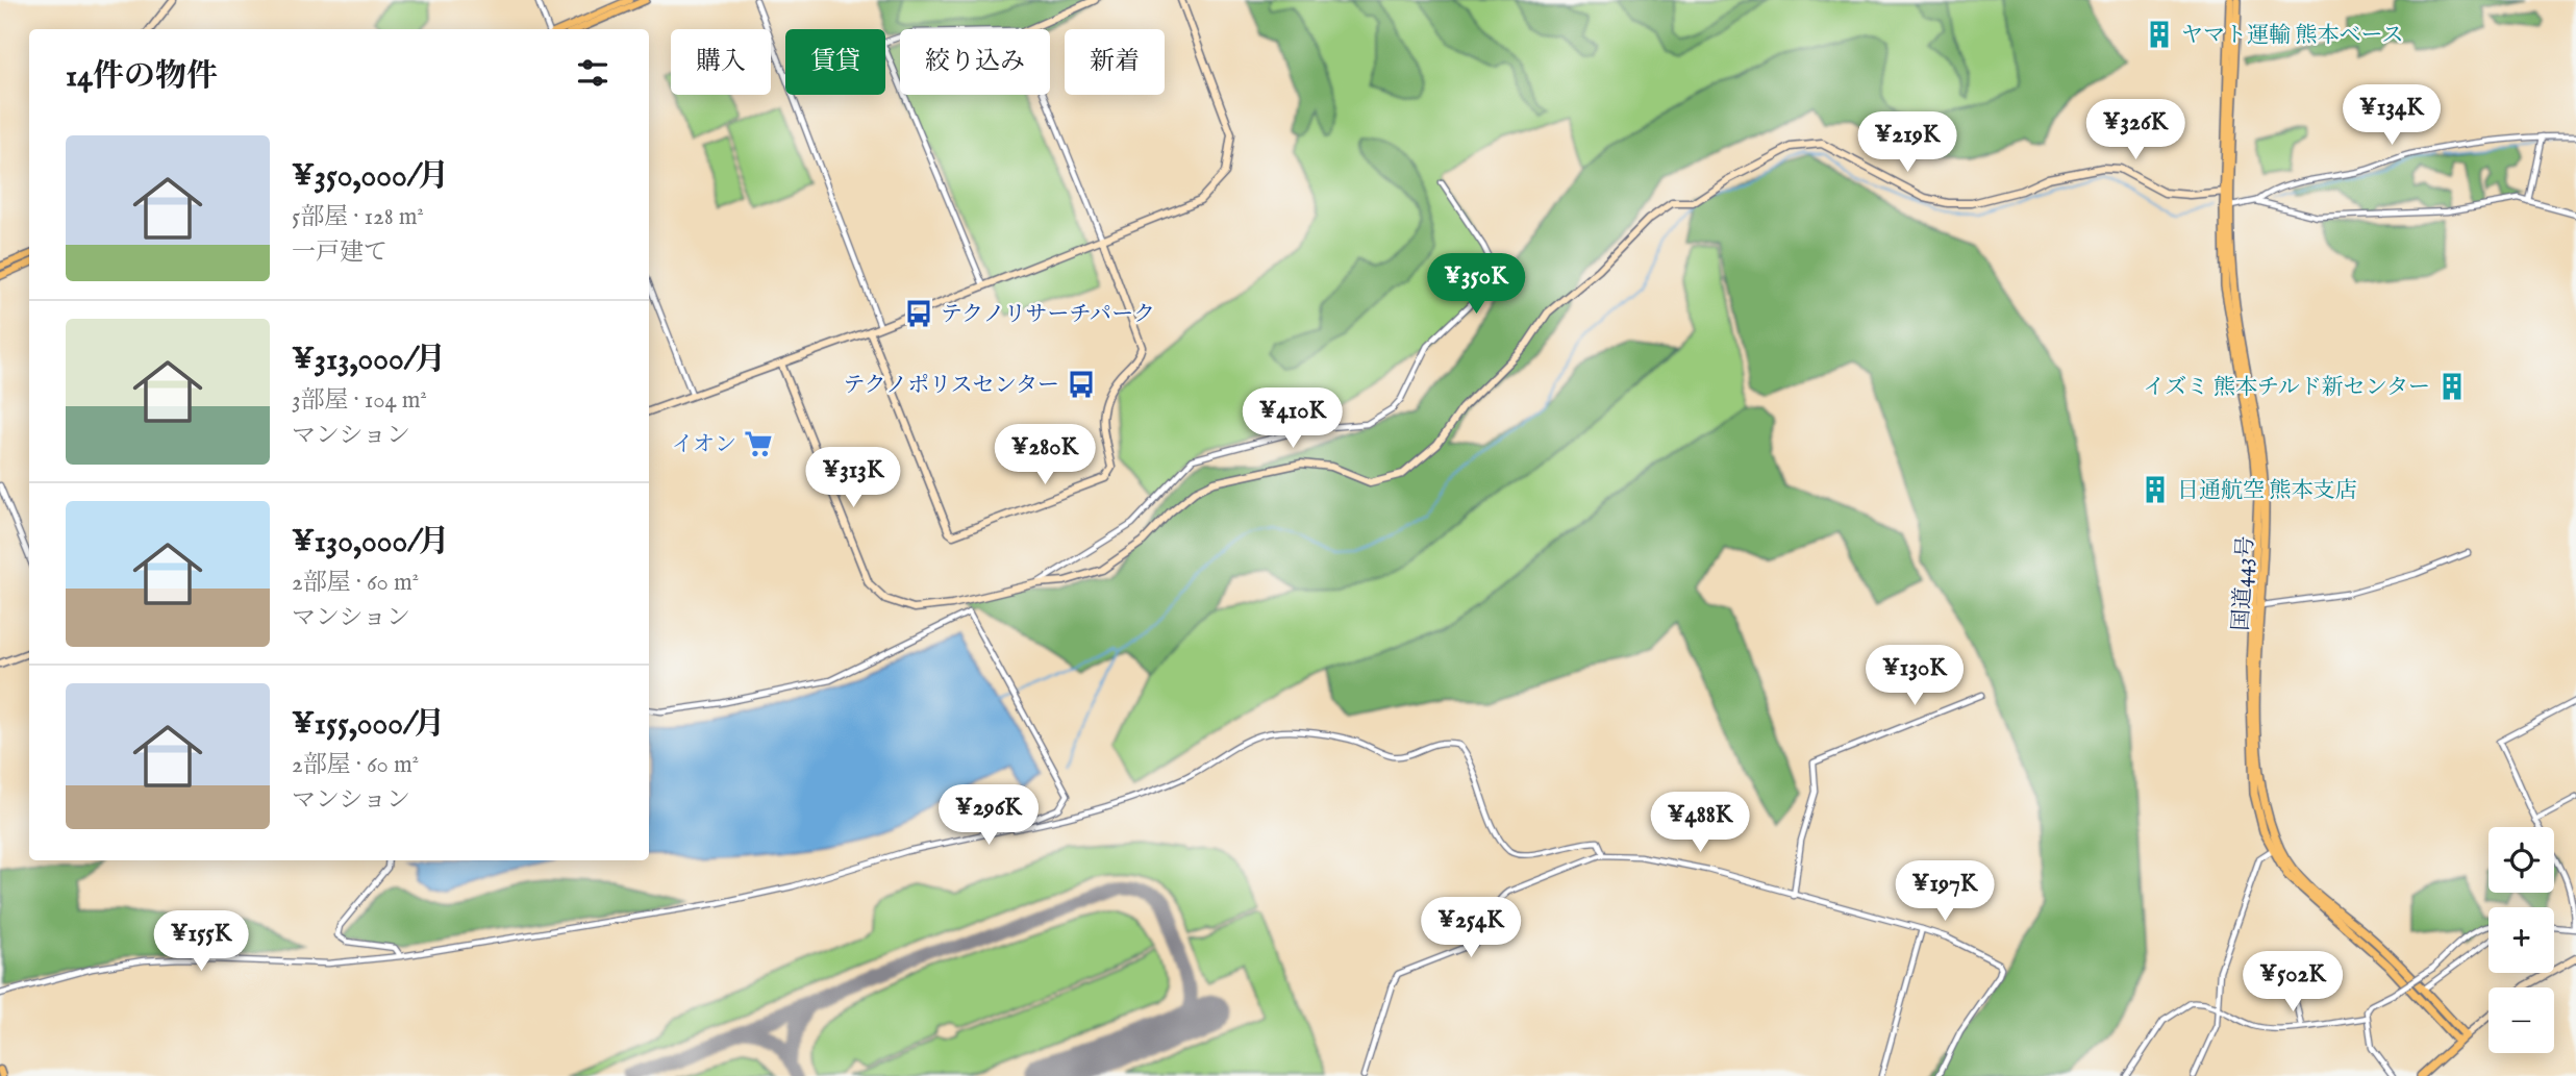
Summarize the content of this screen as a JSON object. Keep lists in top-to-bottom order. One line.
{"streets":{"highway":["国道443号"]},"places":{"building":["ヤマト運輸 熊本ベース","イズミ 熊本チルド新センター","日通航空 熊本支店"],"bus stop":["テクノリサーチパーク","テクノポリスセンター"],"supermarket":["イオン"]},"page":{"chip":["購入","賃貸","絞り込み","新着"],"heading":"14件の物件","price":["¥134K","¥326K","¥219K","¥350K","¥410K","¥280K","¥313K","¥130K","¥296K","¥488K","¥197K","¥254K","¥155K","¥502K"],"list":[{"name":"¥350,000/月","note":"5部屋 · 128 m² · 一戸建て"},{"name":"¥313,000/月","note":"3部屋 · 104 m² · マンション"},{"name":"¥130,000/月","note":"2部屋 · 60 m² · マンション"},{"name":"¥155,000/月","note":"2部屋 · 60 m² · マンション"}],"map_buttons":["+","−"]}}
